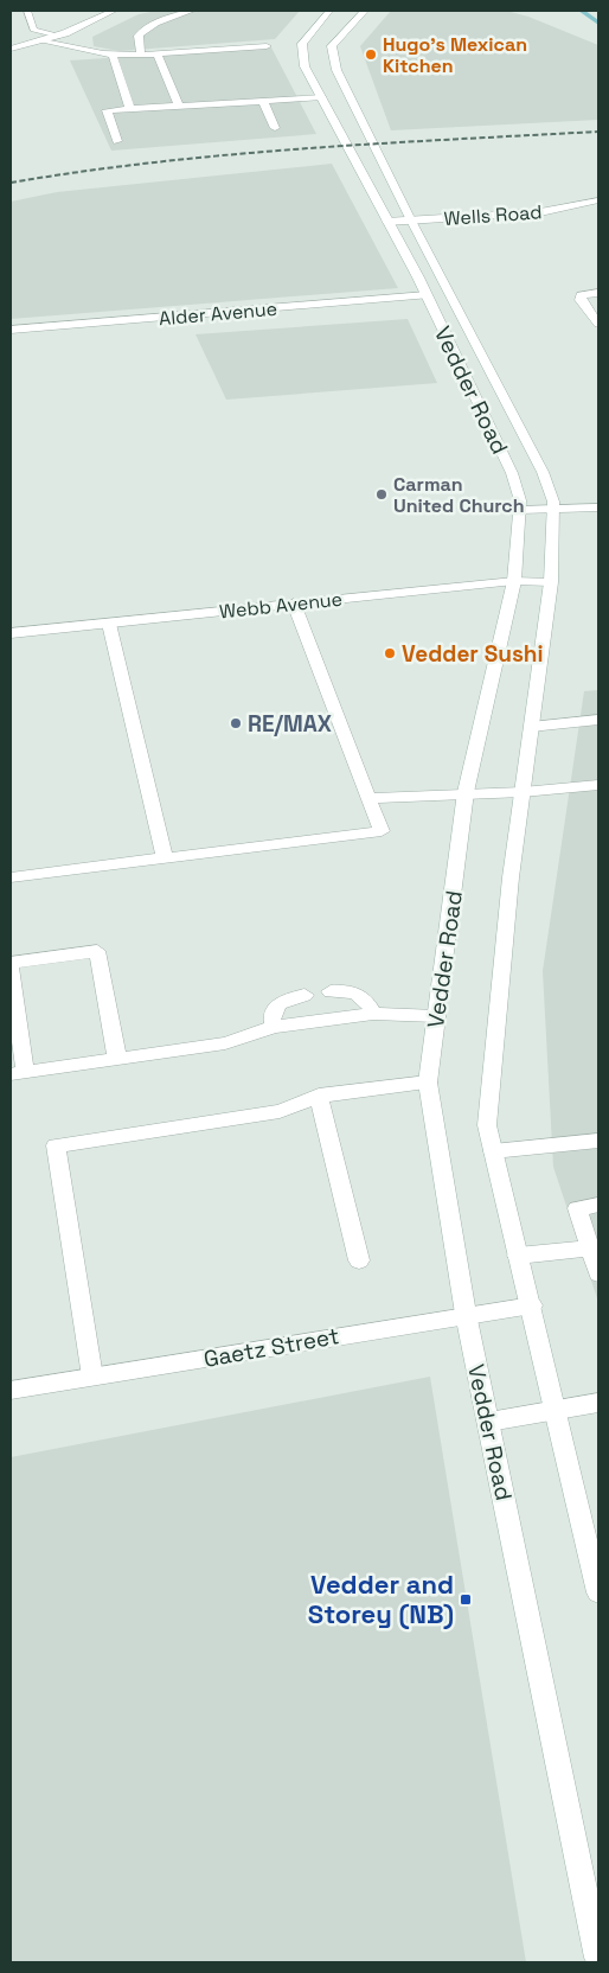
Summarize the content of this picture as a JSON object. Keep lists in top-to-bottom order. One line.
{"streets":{"main road":["Wells Road","Alder Avenue","Vedder Road","Webb Avenue","Gaetz Street"]},"crossings":[["Wells Road","Vedder Road"],["Alder Avenue","Vedder Road"],["Vedder Road","Webb Avenue"],["Vedder Road","Gaetz Street"]],"places":{"other":["Hugo's Mexican Kitchen","Carman United Church","Vedder Sushi","RE/MAX"],"transit":["Vedder and Storey (NB)"]}}
